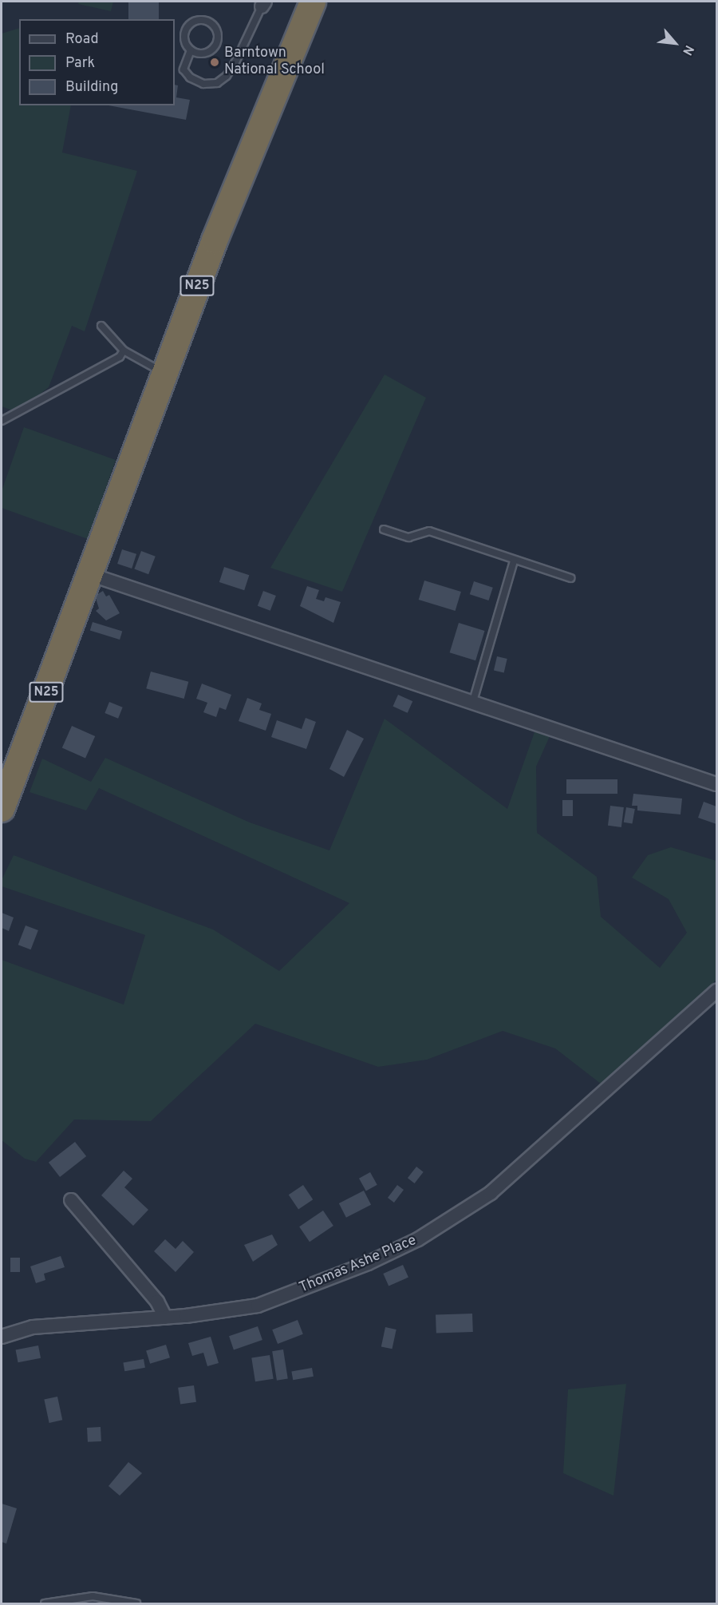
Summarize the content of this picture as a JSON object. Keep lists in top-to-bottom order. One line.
{"streets":{"highway":["N25"],"street":["Thomas Ashe Place"]},"places":["Barntown National School"],"legend":["Road","Park","Building"],"north":"bottom right"}
